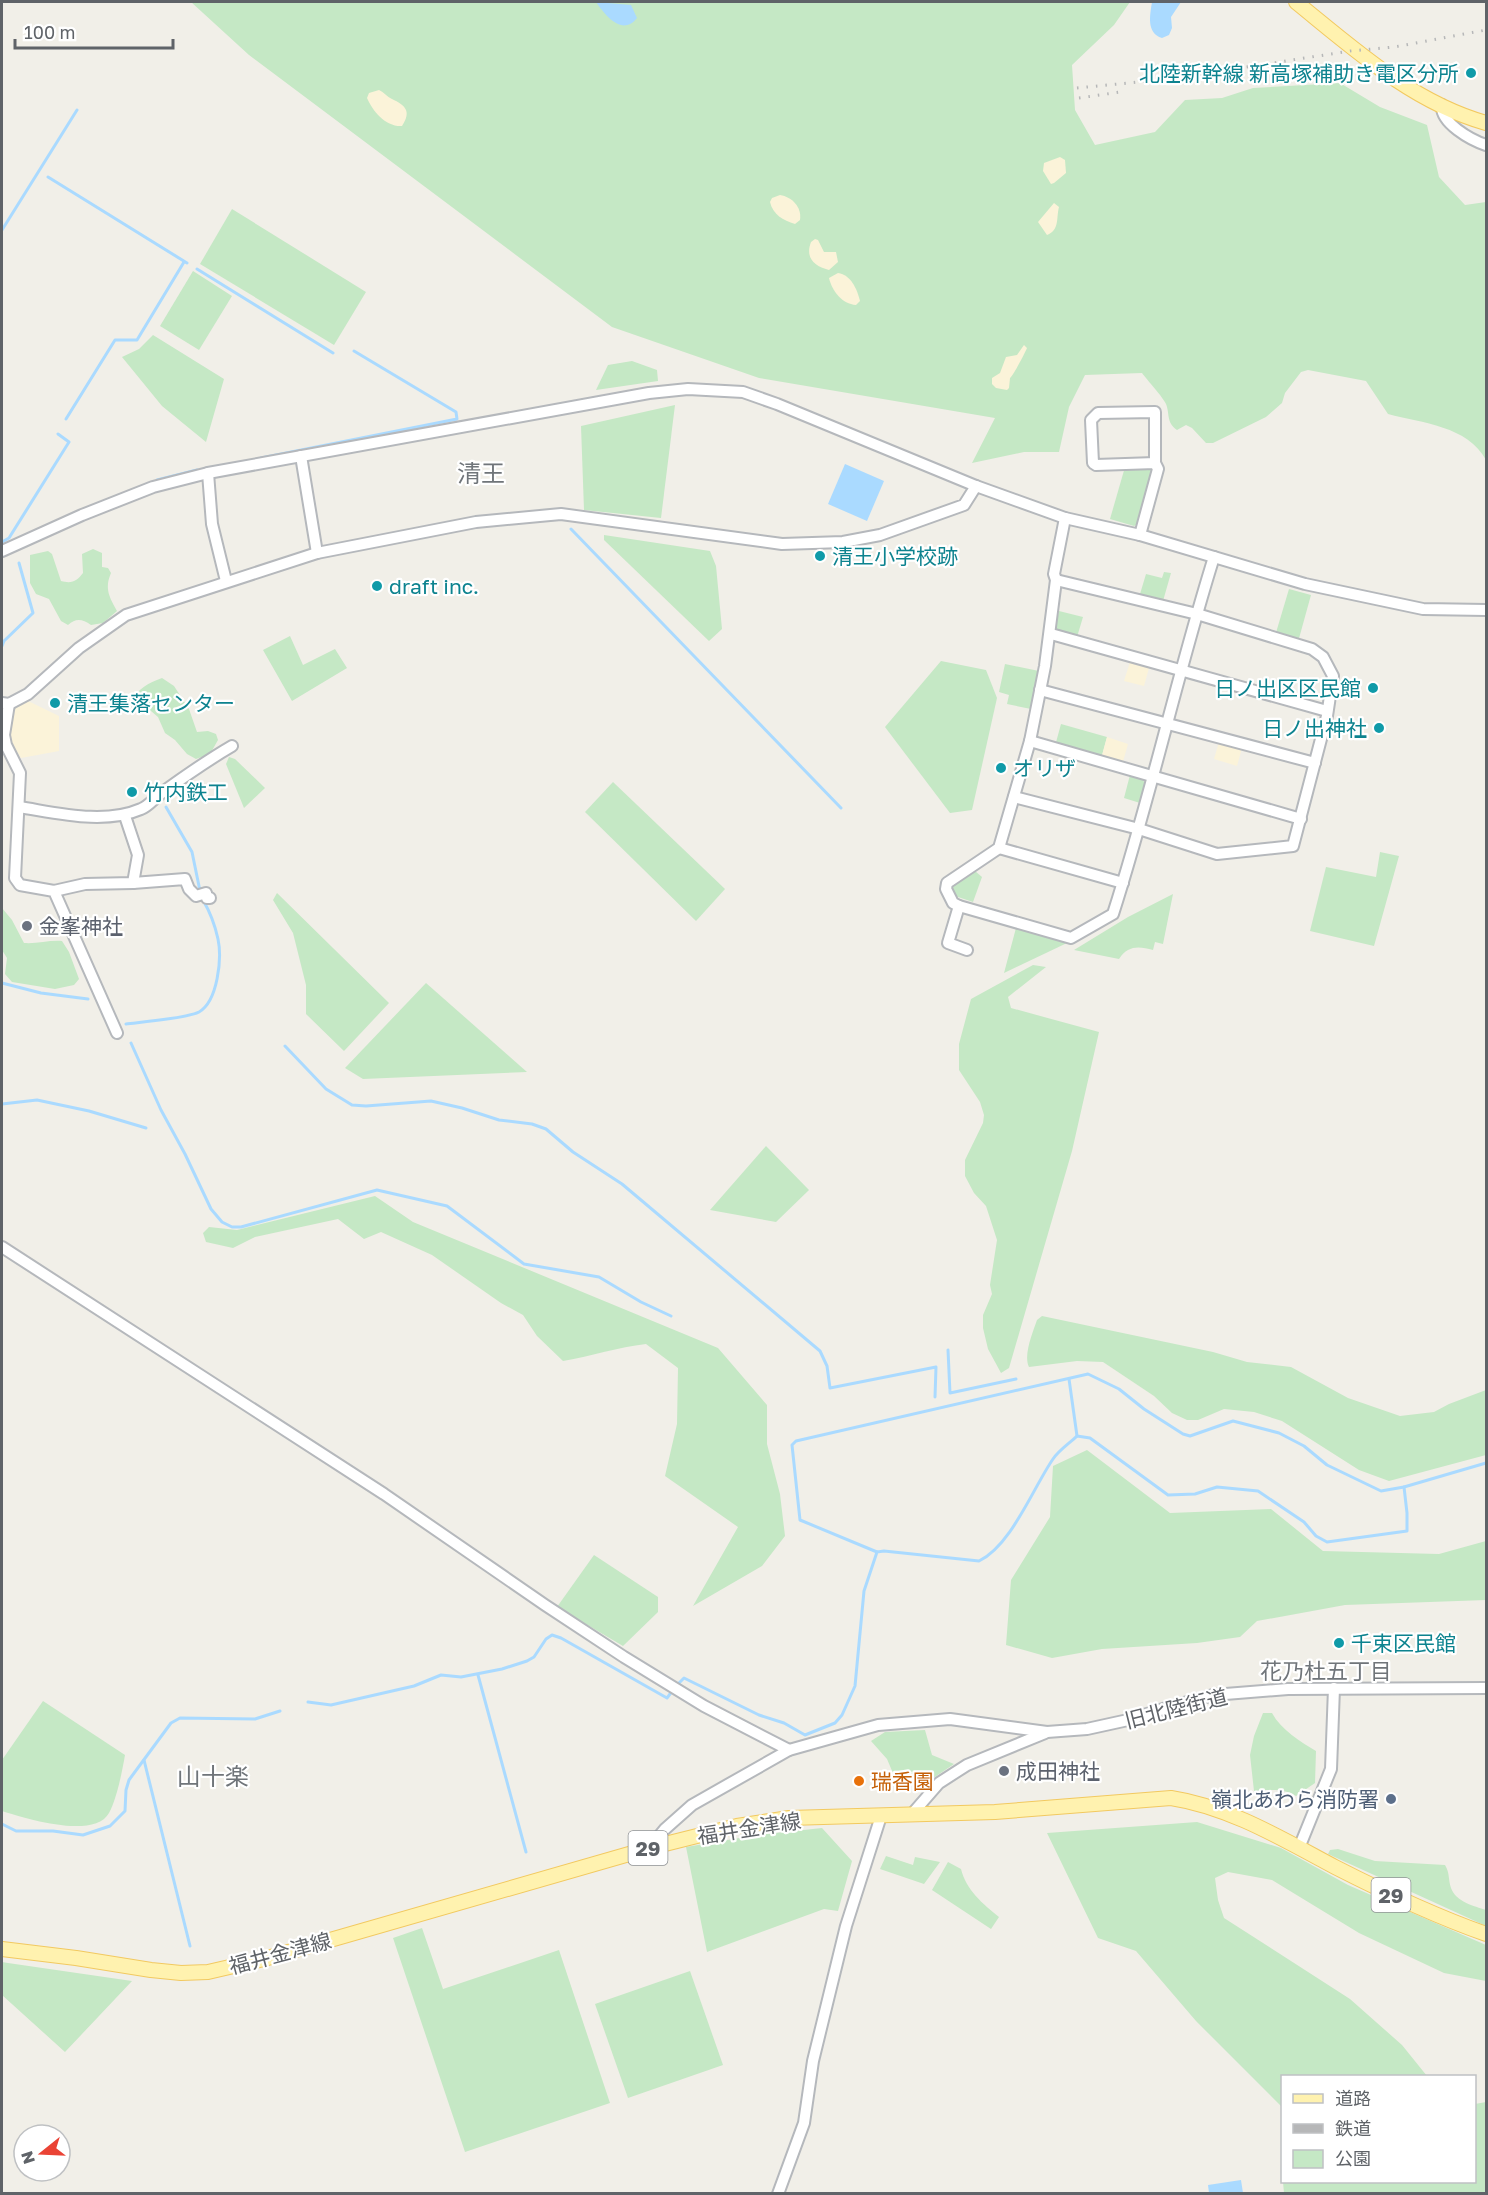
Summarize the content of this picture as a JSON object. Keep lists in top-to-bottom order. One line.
{"streets":{"main road":["福井金津線","29"],"street":["旧北陸街道"]},"crossings":[["旧北陸街道","福井金津線"]],"districts":["清王","花乃杜五丁目","山十楽"],"places":["北陸新幹線 新高塚補助き電区分所","清王小学校跡","draft inc.","日ノ出区区民館","清王集落センター","日ノ出神社","オリザ","竹内鉄工","金峯神社","千束区民館","成田神社","瑞香園","嶺北あわら消防署"],"legend":["道路","鉄道","公園"],"scale_bar":"100 m","north":"left"}
